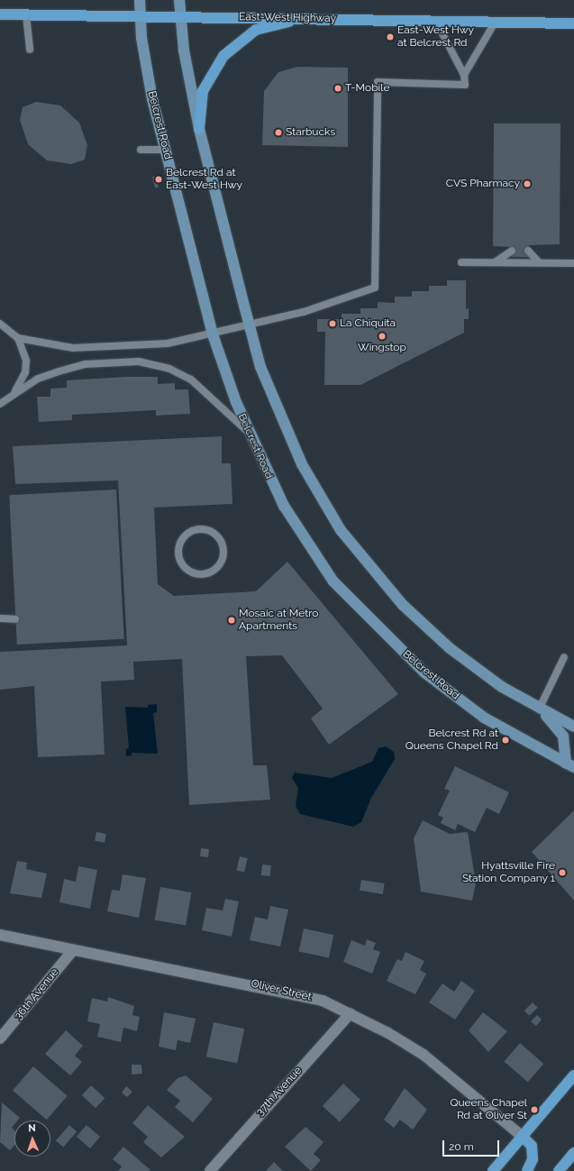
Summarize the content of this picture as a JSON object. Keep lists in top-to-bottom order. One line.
{"streets":{"main road":["East-West Highway","Belcrest Road"],"street":["Oliver Street","36th Avenue","37th Avenue"]},"crossings":[["East-West Highway","Belcrest Road"],["Oliver Street","36th Avenue"],["Oliver Street","37th Avenue"]],"places":["East-West Hwy at Belcrest Rd","T-Mobile","Starbucks","Belcrest Rd at East-West Hwy","CVS Pharmacy","La Chiquita","Wingstop","Mosaic at Metro Apartments","Belcrest Rd at Queens Chapel Rd","Hyattsville Fire Station Company 1","Queens Chapel Rd at Oliver St"],"scale_bar":"20 m","north":"top"}
